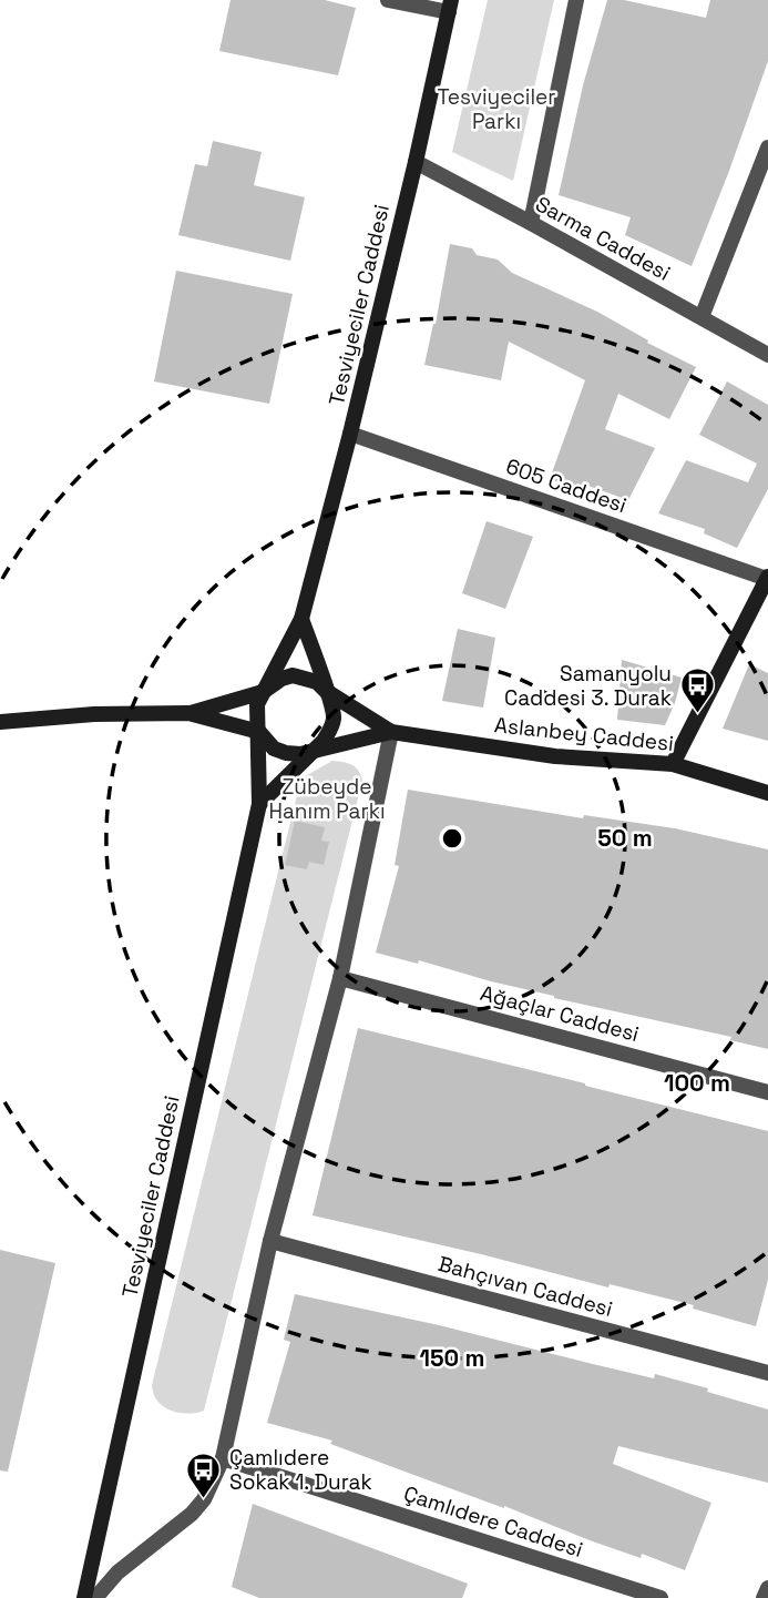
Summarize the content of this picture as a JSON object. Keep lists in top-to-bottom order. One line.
{"streets":{"street":["Sarma Caddesi","Tesviyeciler Caddesi","605 Caddesi","Aslanbey Caddesi","Ağaçlar Caddesi","Bahçıvan Caddesi","Çamlıdere Caddesi"]},"crossings":[["Sarma Caddesi","Tesviyeciler Caddesi"],["Tesviyeciler Caddesi","605 Caddesi"]],"parks":["Tesviyeciler Parkı","Zübeyde Hanım Parkı"],"places":{"bus stop":["Samanyolu Caddesi 3. Durak","Çamlıdere Sokak 1. Durak"]},"rings":["50 m","100 m","150 m"]}
